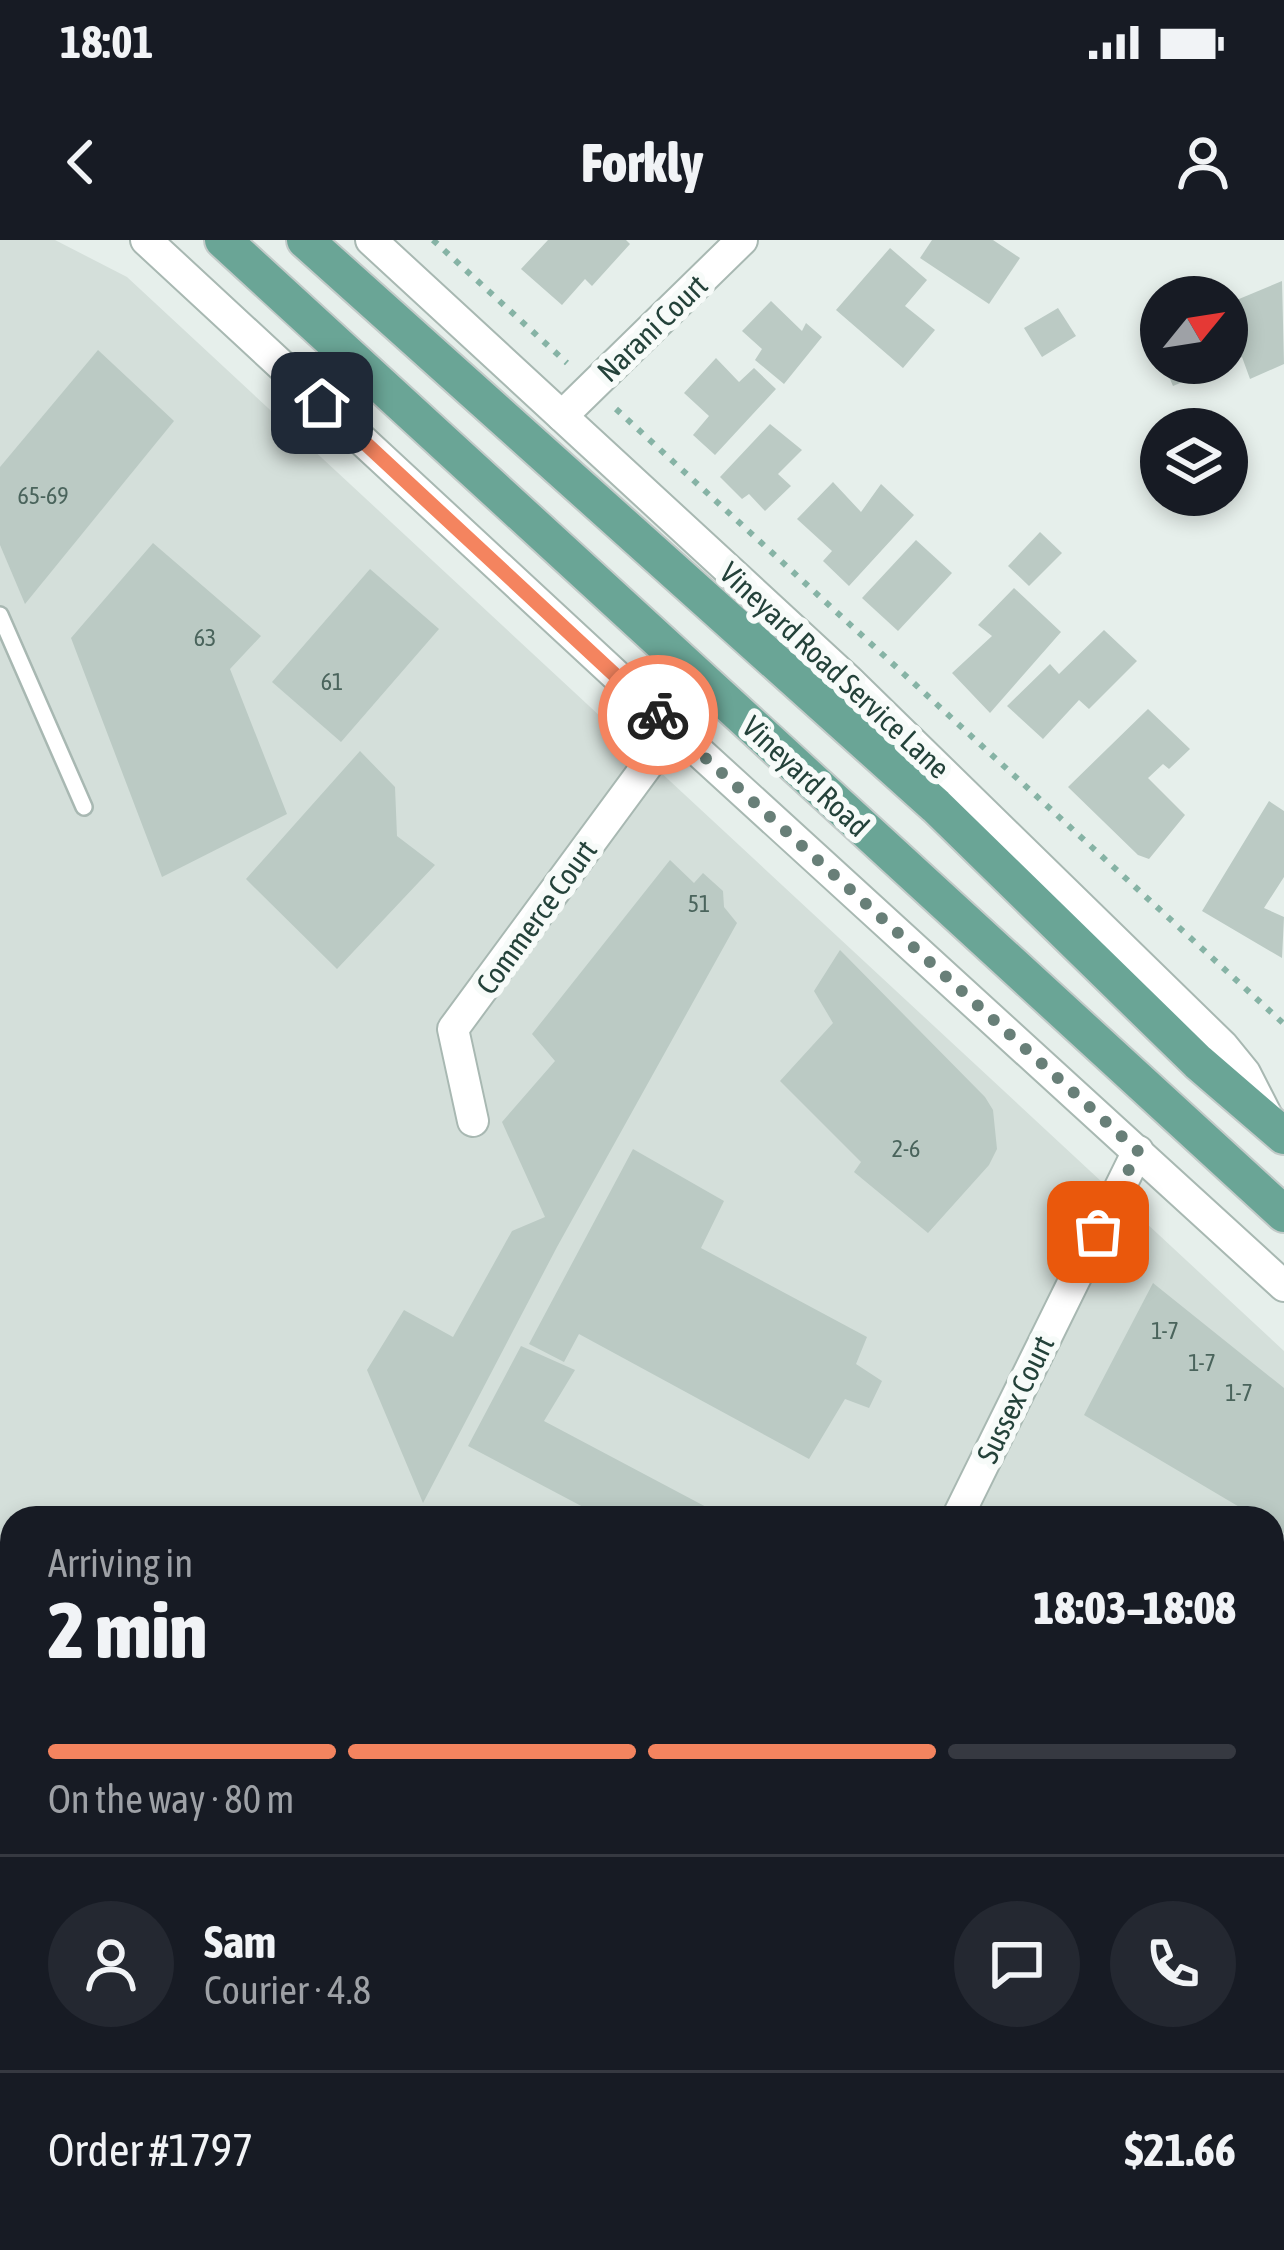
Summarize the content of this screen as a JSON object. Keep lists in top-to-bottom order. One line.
{"streets":{"main road":["Vineyard Road"],"street":["Narani Court","Vineyard Road Service Lane","Commerce Court","Sussex Court"]},"crossings":[["Narani Court","Vineyard Road Service Lane"],["Vineyard Road Service Lane","Vineyard Road"]],"house_numbers":["65-69","63","61","51","2-6","1-7","1-7","1-7"],"north":"top right","page":{"status":"18:01","header":"Forkly","heading":["2 min","Arriving in","18:03–18:08"],"panel":["Sam","Courier · 4.8","Order #1797","$21.66"],"bar":"On the way · 80 m"}}
